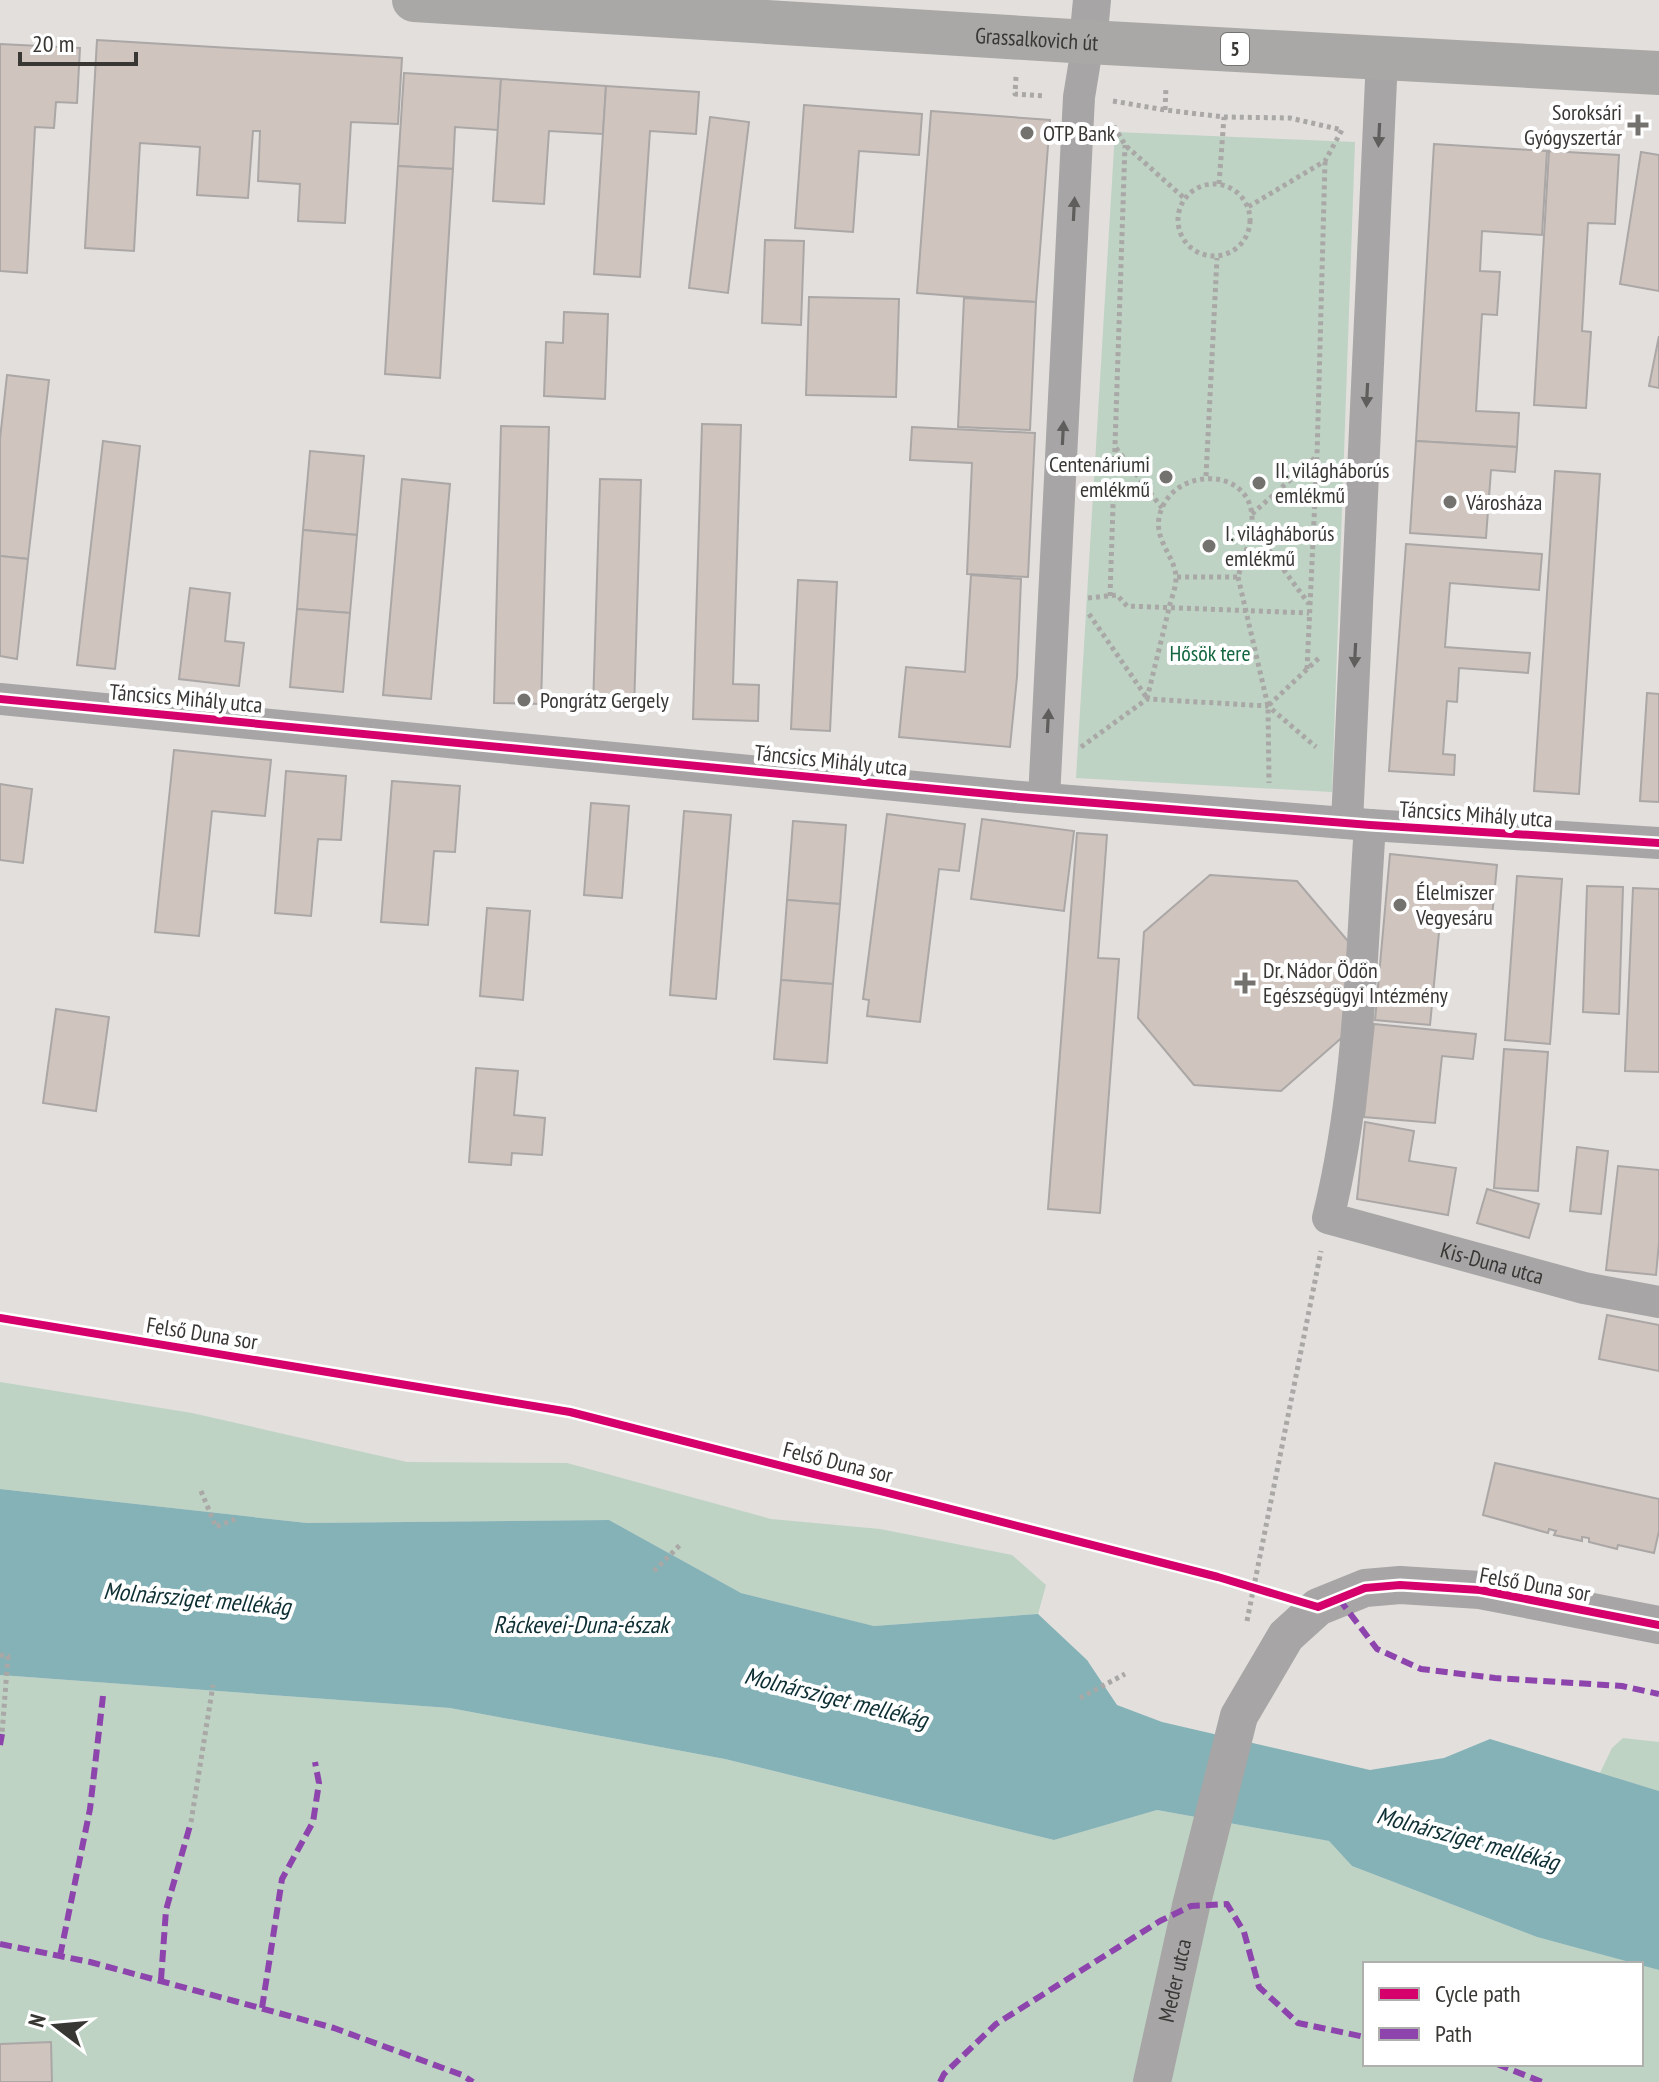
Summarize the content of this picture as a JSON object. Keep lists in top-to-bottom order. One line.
{"streets":{"main road":["Grassalkovich út","5"],"street":["Táncsics Mihály utca","Kis-Duna utca","Felső Duna sor","Meder utca"]},"crossings":[["Felső Duna sor","Meder utca"]],"water":["Molnársziget mellékág","Ráckevei-Duna-észak"],"parks":["Hősök tere"],"places":{"health":["Soroksári Gyógyszertár","Dr. Nádor Ödön Egészségügyi Intézmény"],"other":["OTP Bank","Centenáriumi emlékmű","II. világháborús emlékmű","Városháza","I. világháborús emlékmű","Pongrátz Gergely","Élelmiszer Vegyesáru"]},"legend":["Cycle path","Path"],"scale_bar":"20 m","north":"left"}
